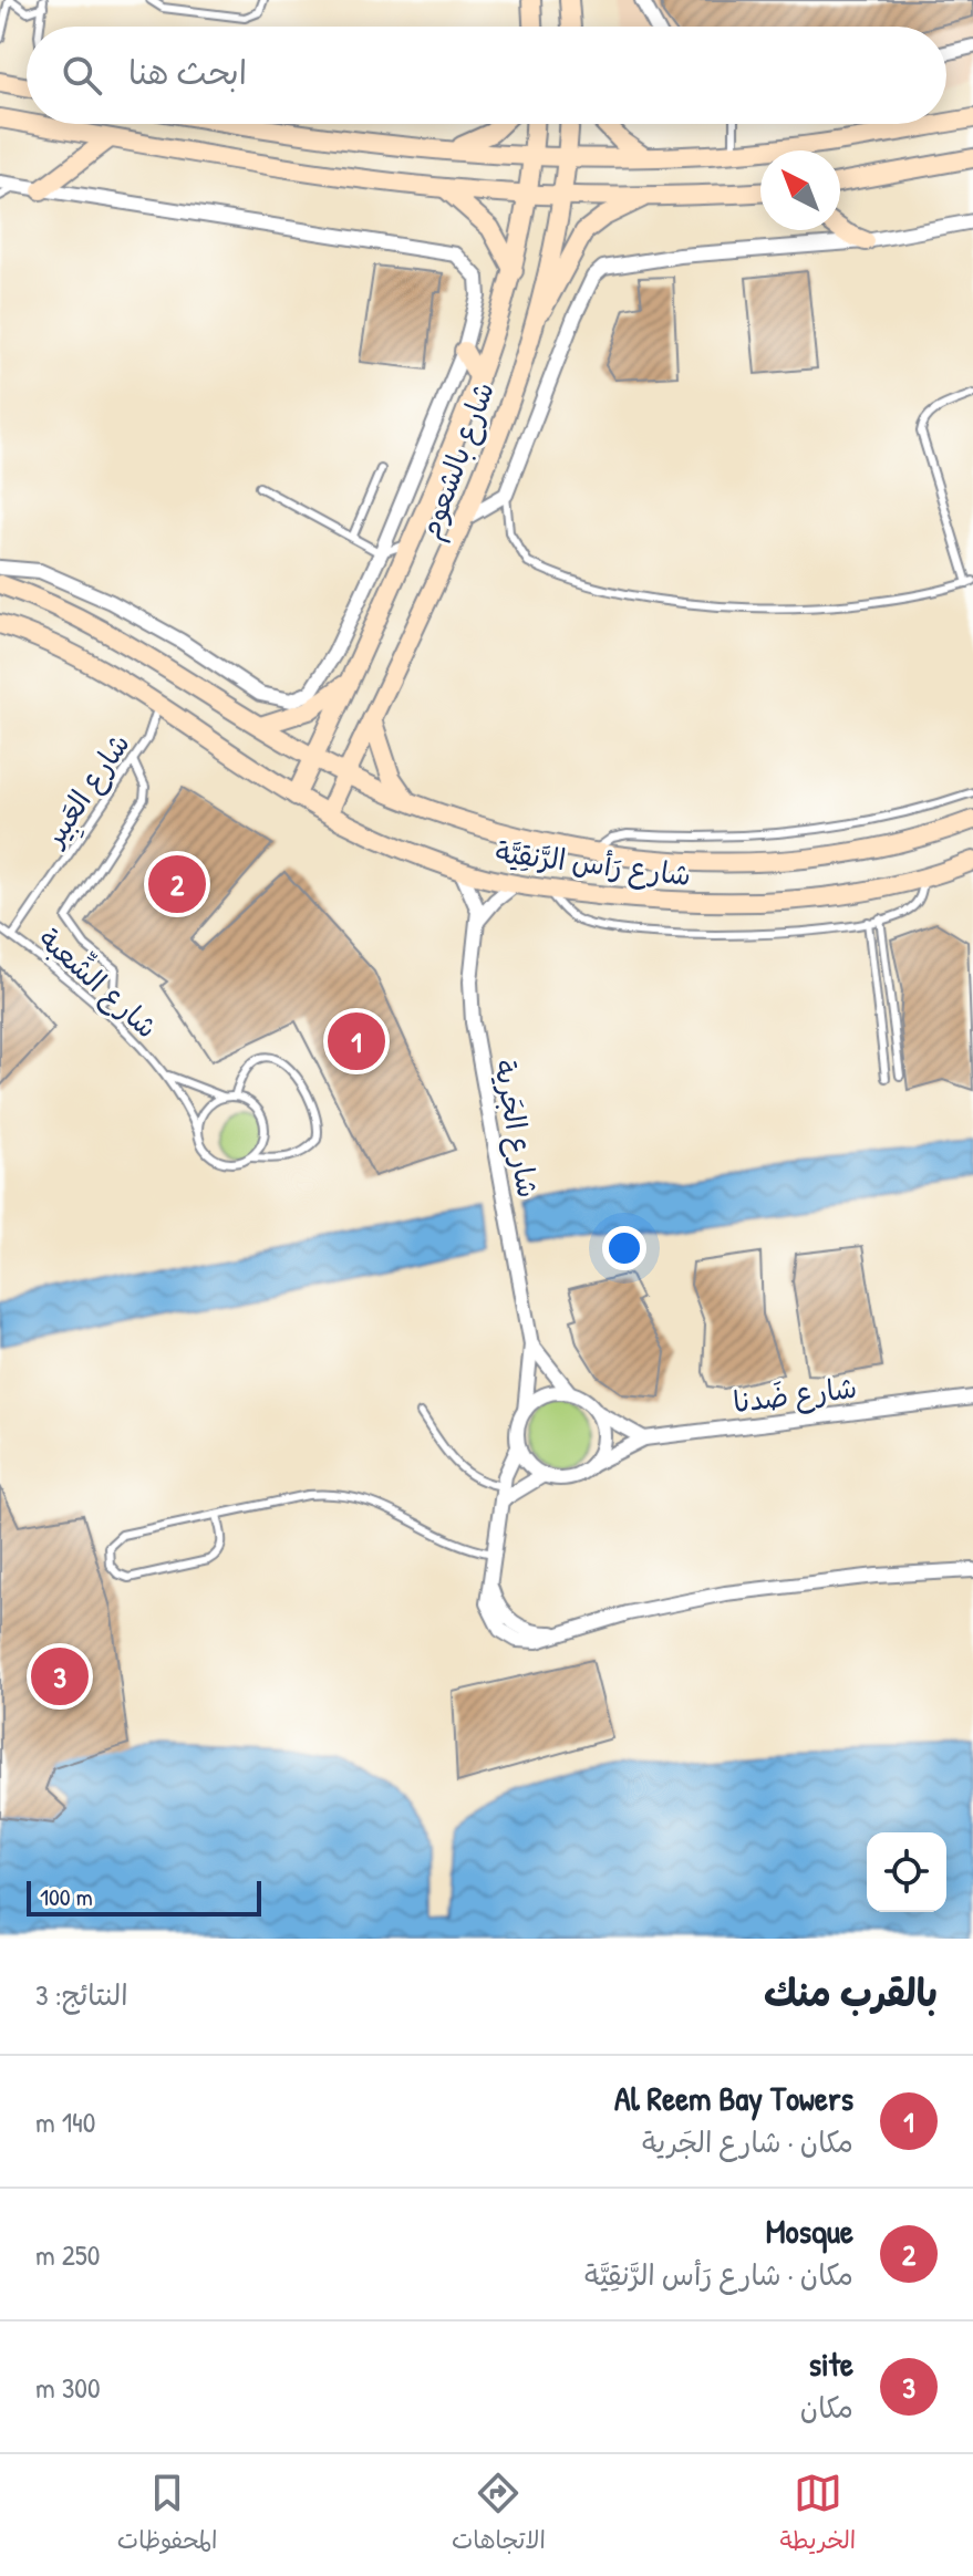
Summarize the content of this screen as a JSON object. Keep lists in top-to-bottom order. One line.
{"streets":{"street":["شارع بالشعوم","شارع رَأس الرَّنقِيَّة","شارع الجَرية","شارع ضَدنا"],"lane":["شارع العَبِير","شارع الشِّعبة"]},"crossings":[["شارع بالشعوم","شارع رَأس الرَّنقِيَّة"],["شارع العَبِير","شارع رَأس الرَّنقِيَّة"],["شارع العَبِير","شارع الشِّعبة"],["شارع رَأس الرَّنقِيَّة","شارع الجَرية"],["شارع الجَرية","شارع ضَدنا"]],"scale_bar":"100 m","north":"top left","page":{"search":"ابحث هنا","pins":["2","1","3"],"scale":"100 m","heading":["بالقرب منك","النتائج: 3"],"list":[{"mark":"1","name":"Al Reem Bay Towers","note":"مكان · شارع الجَرية","value":"140 m"},{"mark":"2","name":"Mosque","note":"مكان · شارع رَأس الرَّنقِيَّة","value":"250 m"},{"mark":"3","name":"site","note":"مكان","value":"300 m"}],"nav":["الخريطة","الاتجاهات","المحفوظات"]}}
